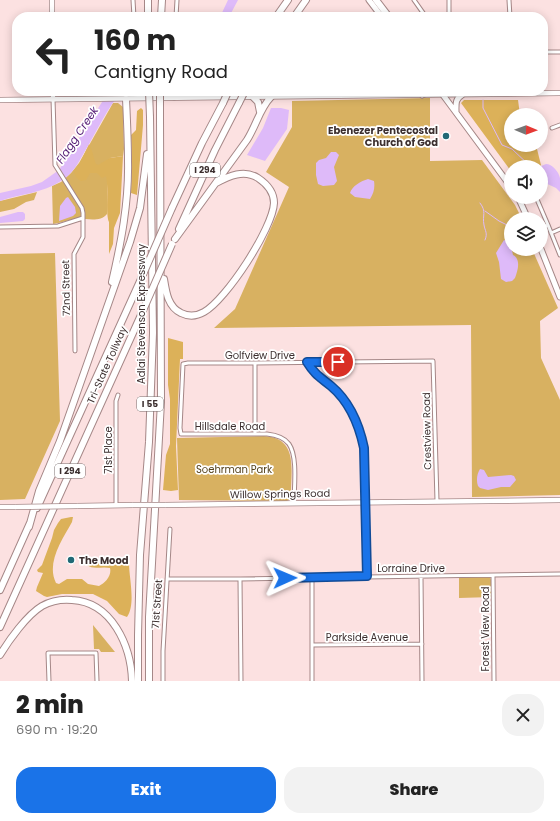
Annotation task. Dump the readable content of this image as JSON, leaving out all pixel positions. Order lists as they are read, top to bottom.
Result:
{
  "streets": {
    "highway": [
      "I 294",
      "Adlai Stevenson Expressway",
      "Tri-State Tollway",
      "I 55"
    ],
    "street": [
      "72nd Street",
      "Golfview Drive",
      "Hillsdale Road",
      "Crestview Road",
      "71st Place",
      "Willow Springs Road",
      "Lorraine Drive",
      "71st Street",
      "Forest View Road",
      "Parkside Avenue"
    ]
  },
  "crossings": [
    ["Golfview Drive", "Hillsdale Road"],
    ["Golfview Drive", "Crestview Road"],
    ["Hillsdale Road", "Willow Springs Road"],
    ["Crestview Road", "Willow Springs Road"],
    ["71st Place", "Willow Springs Road"],
    ["Lorraine Drive", "71st Street"],
    ["Lorraine Drive", "Forest View Road"]
  ],
  "water": ["Flagg Creek"],
  "parks": ["Soehrman Park"],
  "places": ["Ebenezer Pentecostal Church of God", "The Mood"],
  "north": "right",
  "page": {
    "turn": ["160 m", "Cantigny Road"],
    "heading": ["2 min", "690 m · 19:20"],
    "buttons": ["Exit", "Share"]
  }
}
